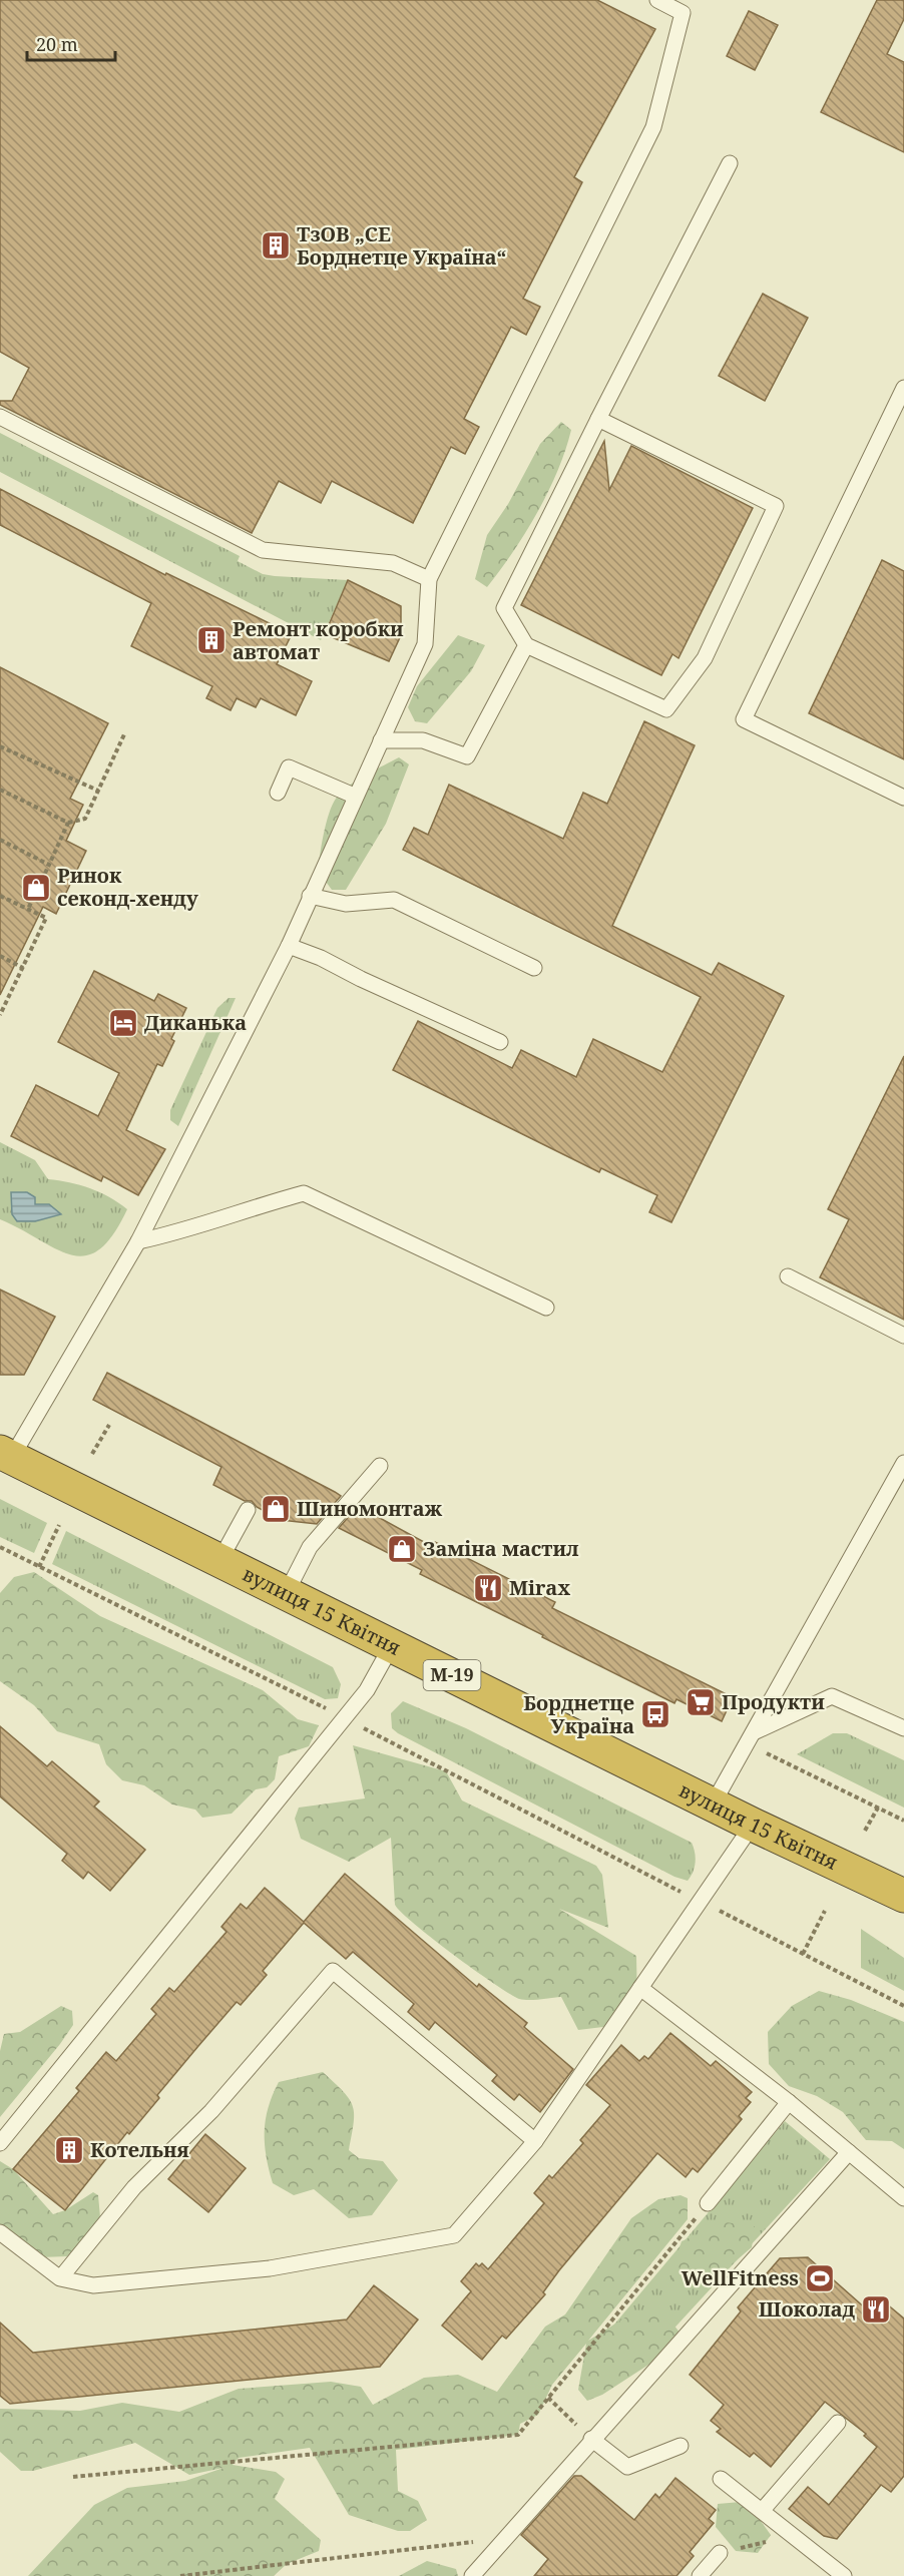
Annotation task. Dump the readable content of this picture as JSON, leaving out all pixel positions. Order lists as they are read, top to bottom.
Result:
{
  "streets": {
    "highway": ["вулиця 15 Квітня", "М-19"]
  },
  "places": {
    "building": ["ТзОВ „СЕ Борднетце Україна“", "Ремонт коробки автомат", "Котельня"],
    "shop": ["Ринок секонд-хенду", "Шиномонтаж", "Заміна мастил"],
    "hotel": ["Диканька"],
    "restaurant": ["Mirax", "Шоколад"],
    "supermarket": ["Продукти"],
    "bus stop": ["Борднетце Україна"],
    "sports": ["WellFitness"]
  },
  "scale_bar": "20 m"
}
